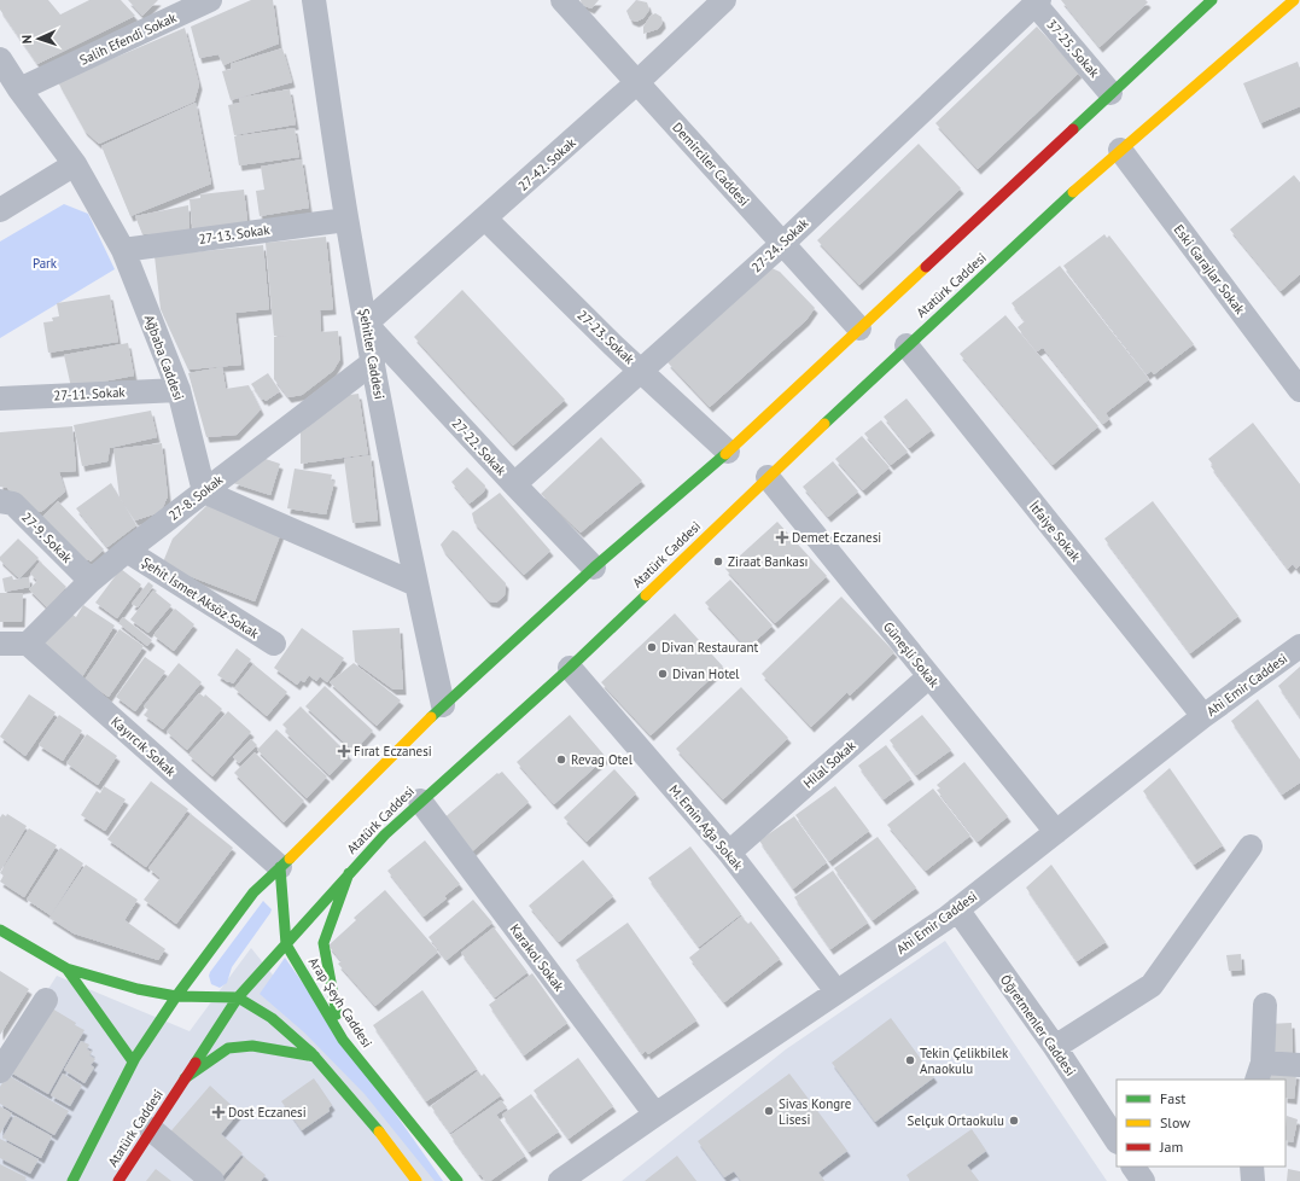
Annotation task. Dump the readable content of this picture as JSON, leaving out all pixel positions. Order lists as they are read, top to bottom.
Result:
{
  "streets": {
    "main road": ["Atatürk Caddesi", "Arap Şeyh Caddesi"],
    "street": [
      "Salih Efendi Sokak",
      "37-25. Sokak",
      "27-42. Sokak",
      "Demirciler Caddesi",
      "27-13. Sokak",
      "27-24. Sokak",
      "Eski Garajlar Sokak",
      "27-23. Sokak",
      "Şehitler Caddesi",
      "Ağbaba Caddesi",
      "27-11. Sokak",
      "27-22. Sokak",
      "27-8. Sokak",
      "İtfaiye Sokak",
      "27-9. Sokak",
      "Şehit İsmet Aksöz Sokak",
      "Güneşli Sokak",
      "Ahi Emir Caddesi",
      "Kayırcık Sokak",
      "Hilal Sokak",
      "M. Emin Ağa Sokak",
      "Karakol Sokak",
      "Öğretmenler Caddesi"
    ]
  },
  "crossings": [
    ["Salih Efendi Sokak", "Ağbaba Caddesi"],
    ["37-25. Sokak", "27-24. Sokak"],
    ["37-25. Sokak", "Atatürk Caddesi"],
    ["27-42. Sokak", "Demirciler Caddesi"],
    ["27-42. Sokak", "27-23. Sokak"],
    ["27-42. Sokak", "Şehitler Caddesi"],
    ["27-42. Sokak", "27-22. Sokak"],
    ["Demirciler Caddesi", "27-24. Sokak"],
    ["Demirciler Caddesi", "Atatürk Caddesi"],
    ["27-13. Sokak", "Şehitler Caddesi"],
    ["27-13. Sokak", "Ağbaba Caddesi"],
    ["27-24. Sokak", "27-23. Sokak"],
    ["27-24. Sokak", "27-22. Sokak"],
    ["Eski Garajlar Sokak", "Atatürk Caddesi"],
    ["Atatürk Caddesi", "27-23. Sokak"],
    ["Atatürk Caddesi", "Şehitler Caddesi"],
    ["Atatürk Caddesi", "27-22. Sokak"],
    ["Atatürk Caddesi", "İtfaiye Sokak"],
    ["Atatürk Caddesi", "Güneşli Sokak"],
    ["Atatürk Caddesi", "Kayırcık Sokak"],
    ["Atatürk Caddesi", "M. Emin Ağa Sokak"],
    ["Atatürk Caddesi", "Karakol Sokak"],
    ["Atatürk Caddesi", "Arap Şeyh Caddesi"],
    ["Şehitler Caddesi", "27-22. Sokak"],
    ["Şehitler Caddesi", "27-8. Sokak"],
    ["Ağbaba Caddesi", "27-11. Sokak"],
    ["Ağbaba Caddesi", "27-8. Sokak"],
    ["27-8. Sokak", "27-9. Sokak"],
    ["27-8. Sokak", "Şehit İsmet Aksöz Sokak"],
    ["27-8. Sokak", "Kayırcık Sokak"],
    ["İtfaiye Sokak", "Ahi Emir Caddesi"],
    ["Güneşli Sokak", "Ahi Emir Caddesi"],
    ["Güneşli Sokak", "Hilal Sokak"],
    ["Ahi Emir Caddesi", "M. Emin Ağa Sokak"],
    ["Ahi Emir Caddesi", "Karakol Sokak"],
    ["Ahi Emir Caddesi", "Öğretmenler Caddesi"],
    ["Kayırcık Sokak", "Arap Şeyh Caddesi"],
    ["Hilal Sokak", "M. Emin Ağa Sokak"]
  ],
  "parks": ["Park"],
  "places": {
    "health": ["Demet Eczanesi", "Fırat Eczanesi", "Dost Eczanesi"],
    "other": [
      "Ziraat Bankası",
      "Divan Restaurant",
      "Divan Hotel",
      "Revag Otel",
      "Tekin Çelikbilek Anaokulu",
      "Sivas Kongre Lisesi",
      "Selçuk Ortaokulu"
    ]
  },
  "legend": ["Fast", "Slow", "Jam"],
  "north": "left"
}
